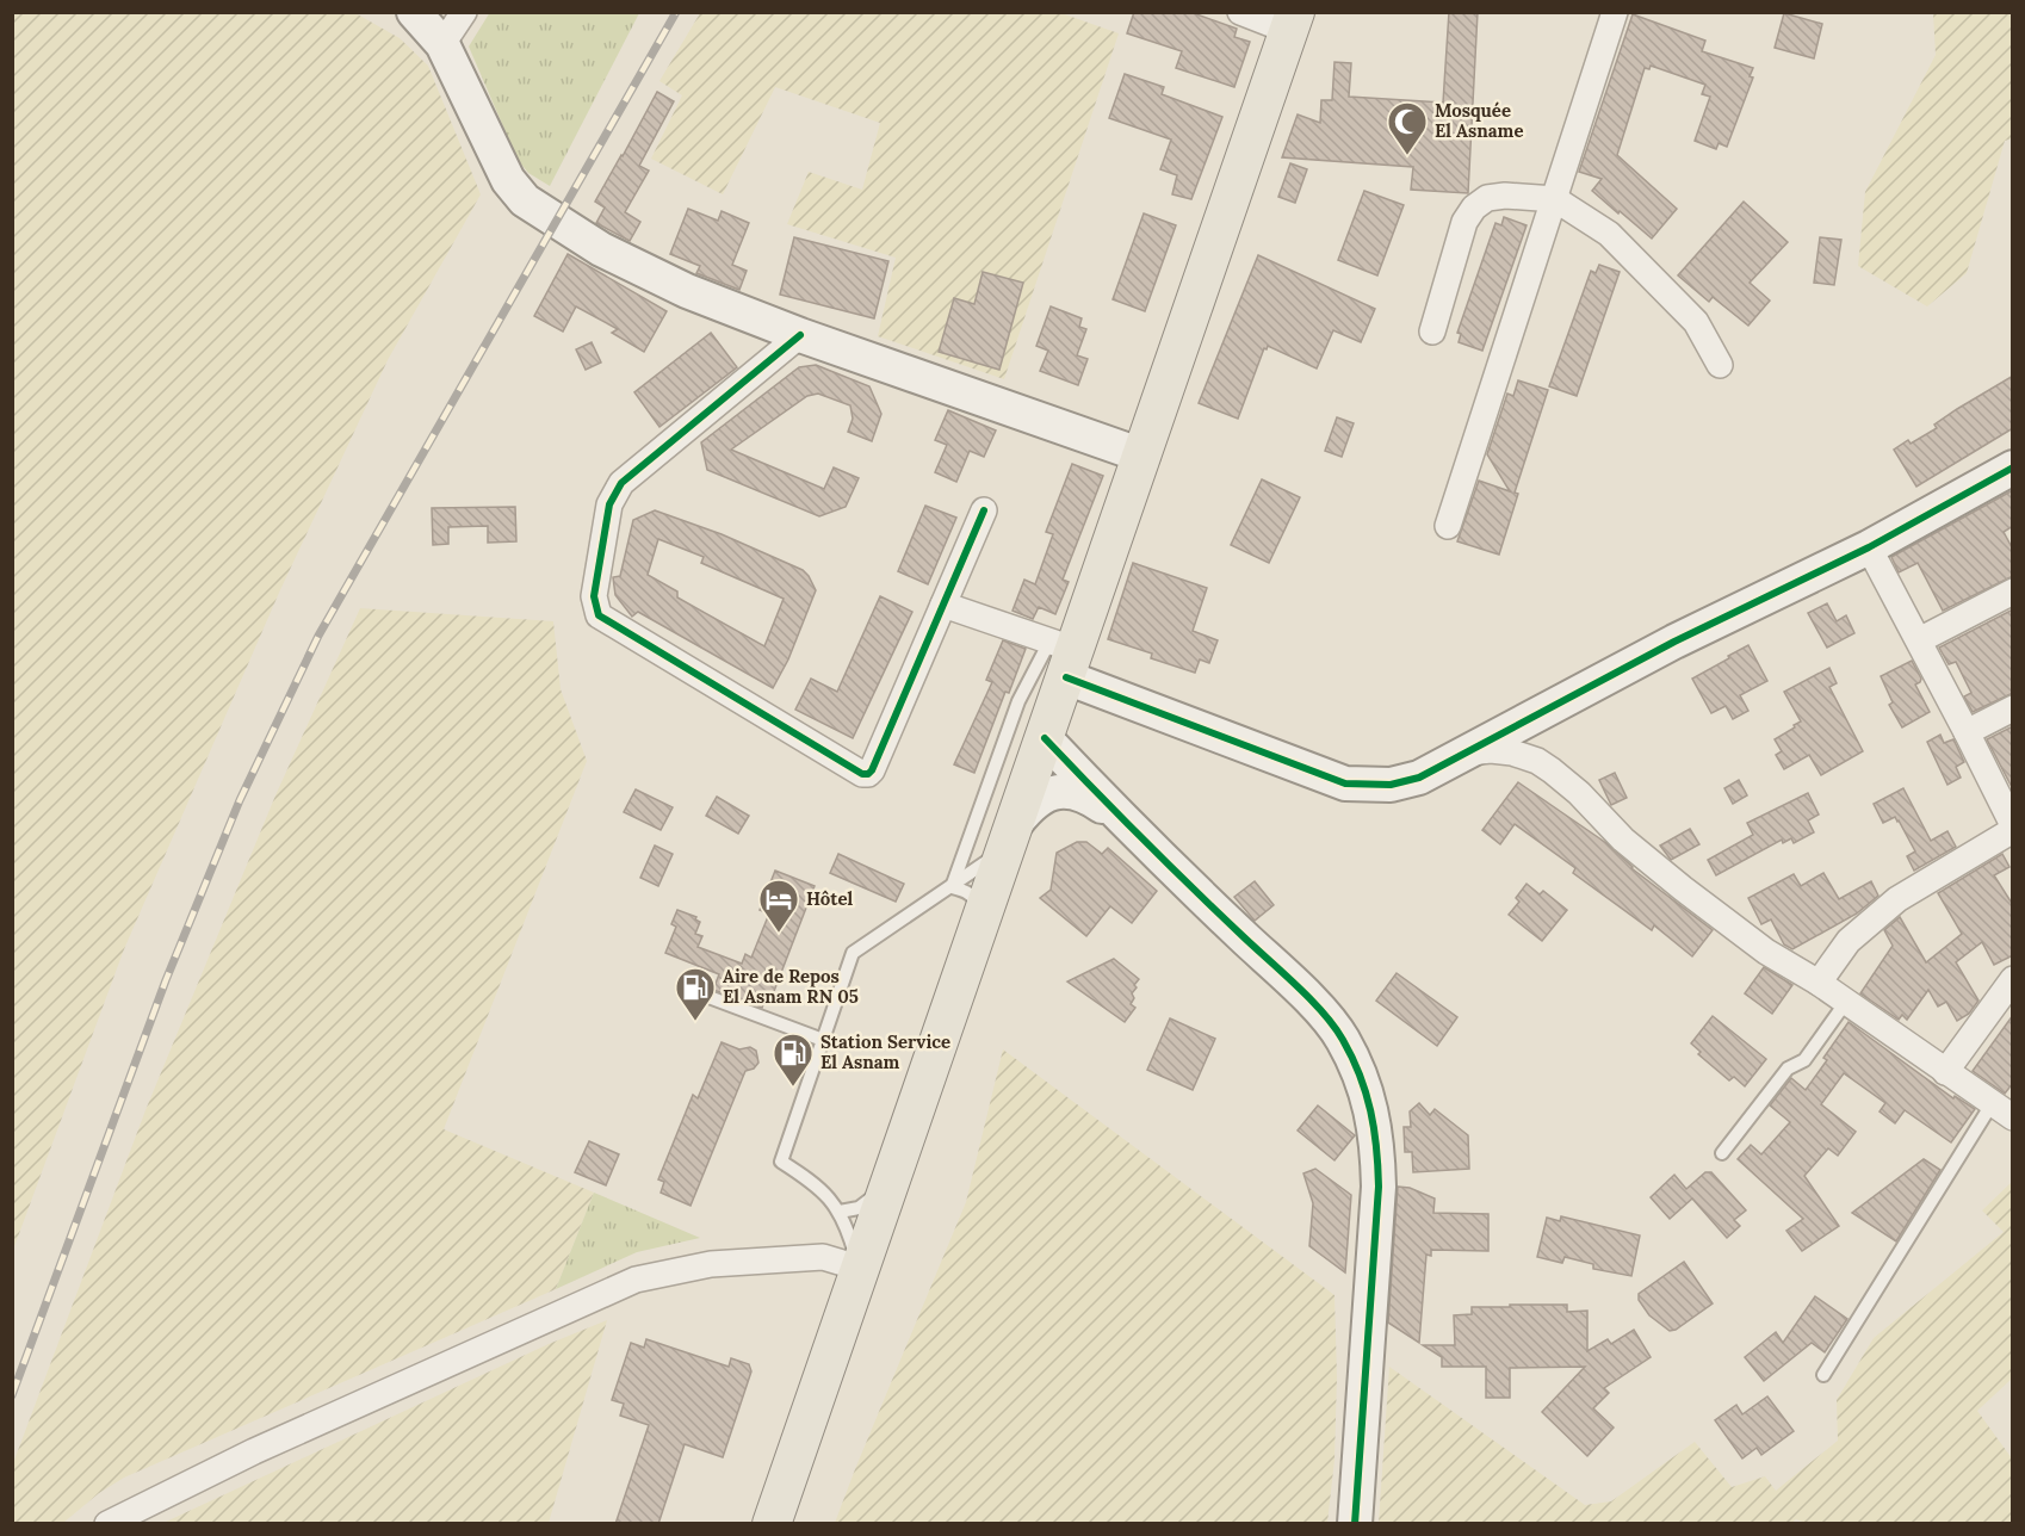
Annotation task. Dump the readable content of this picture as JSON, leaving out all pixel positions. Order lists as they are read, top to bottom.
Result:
{
  "places": {
    "mosque": ["Mosquée El Asname"],
    "hotel": ["Hôtel"],
    "fuel station": ["Aire de Repos El Asnam RN 05", "Station Service El Asnam"]
  }
}
